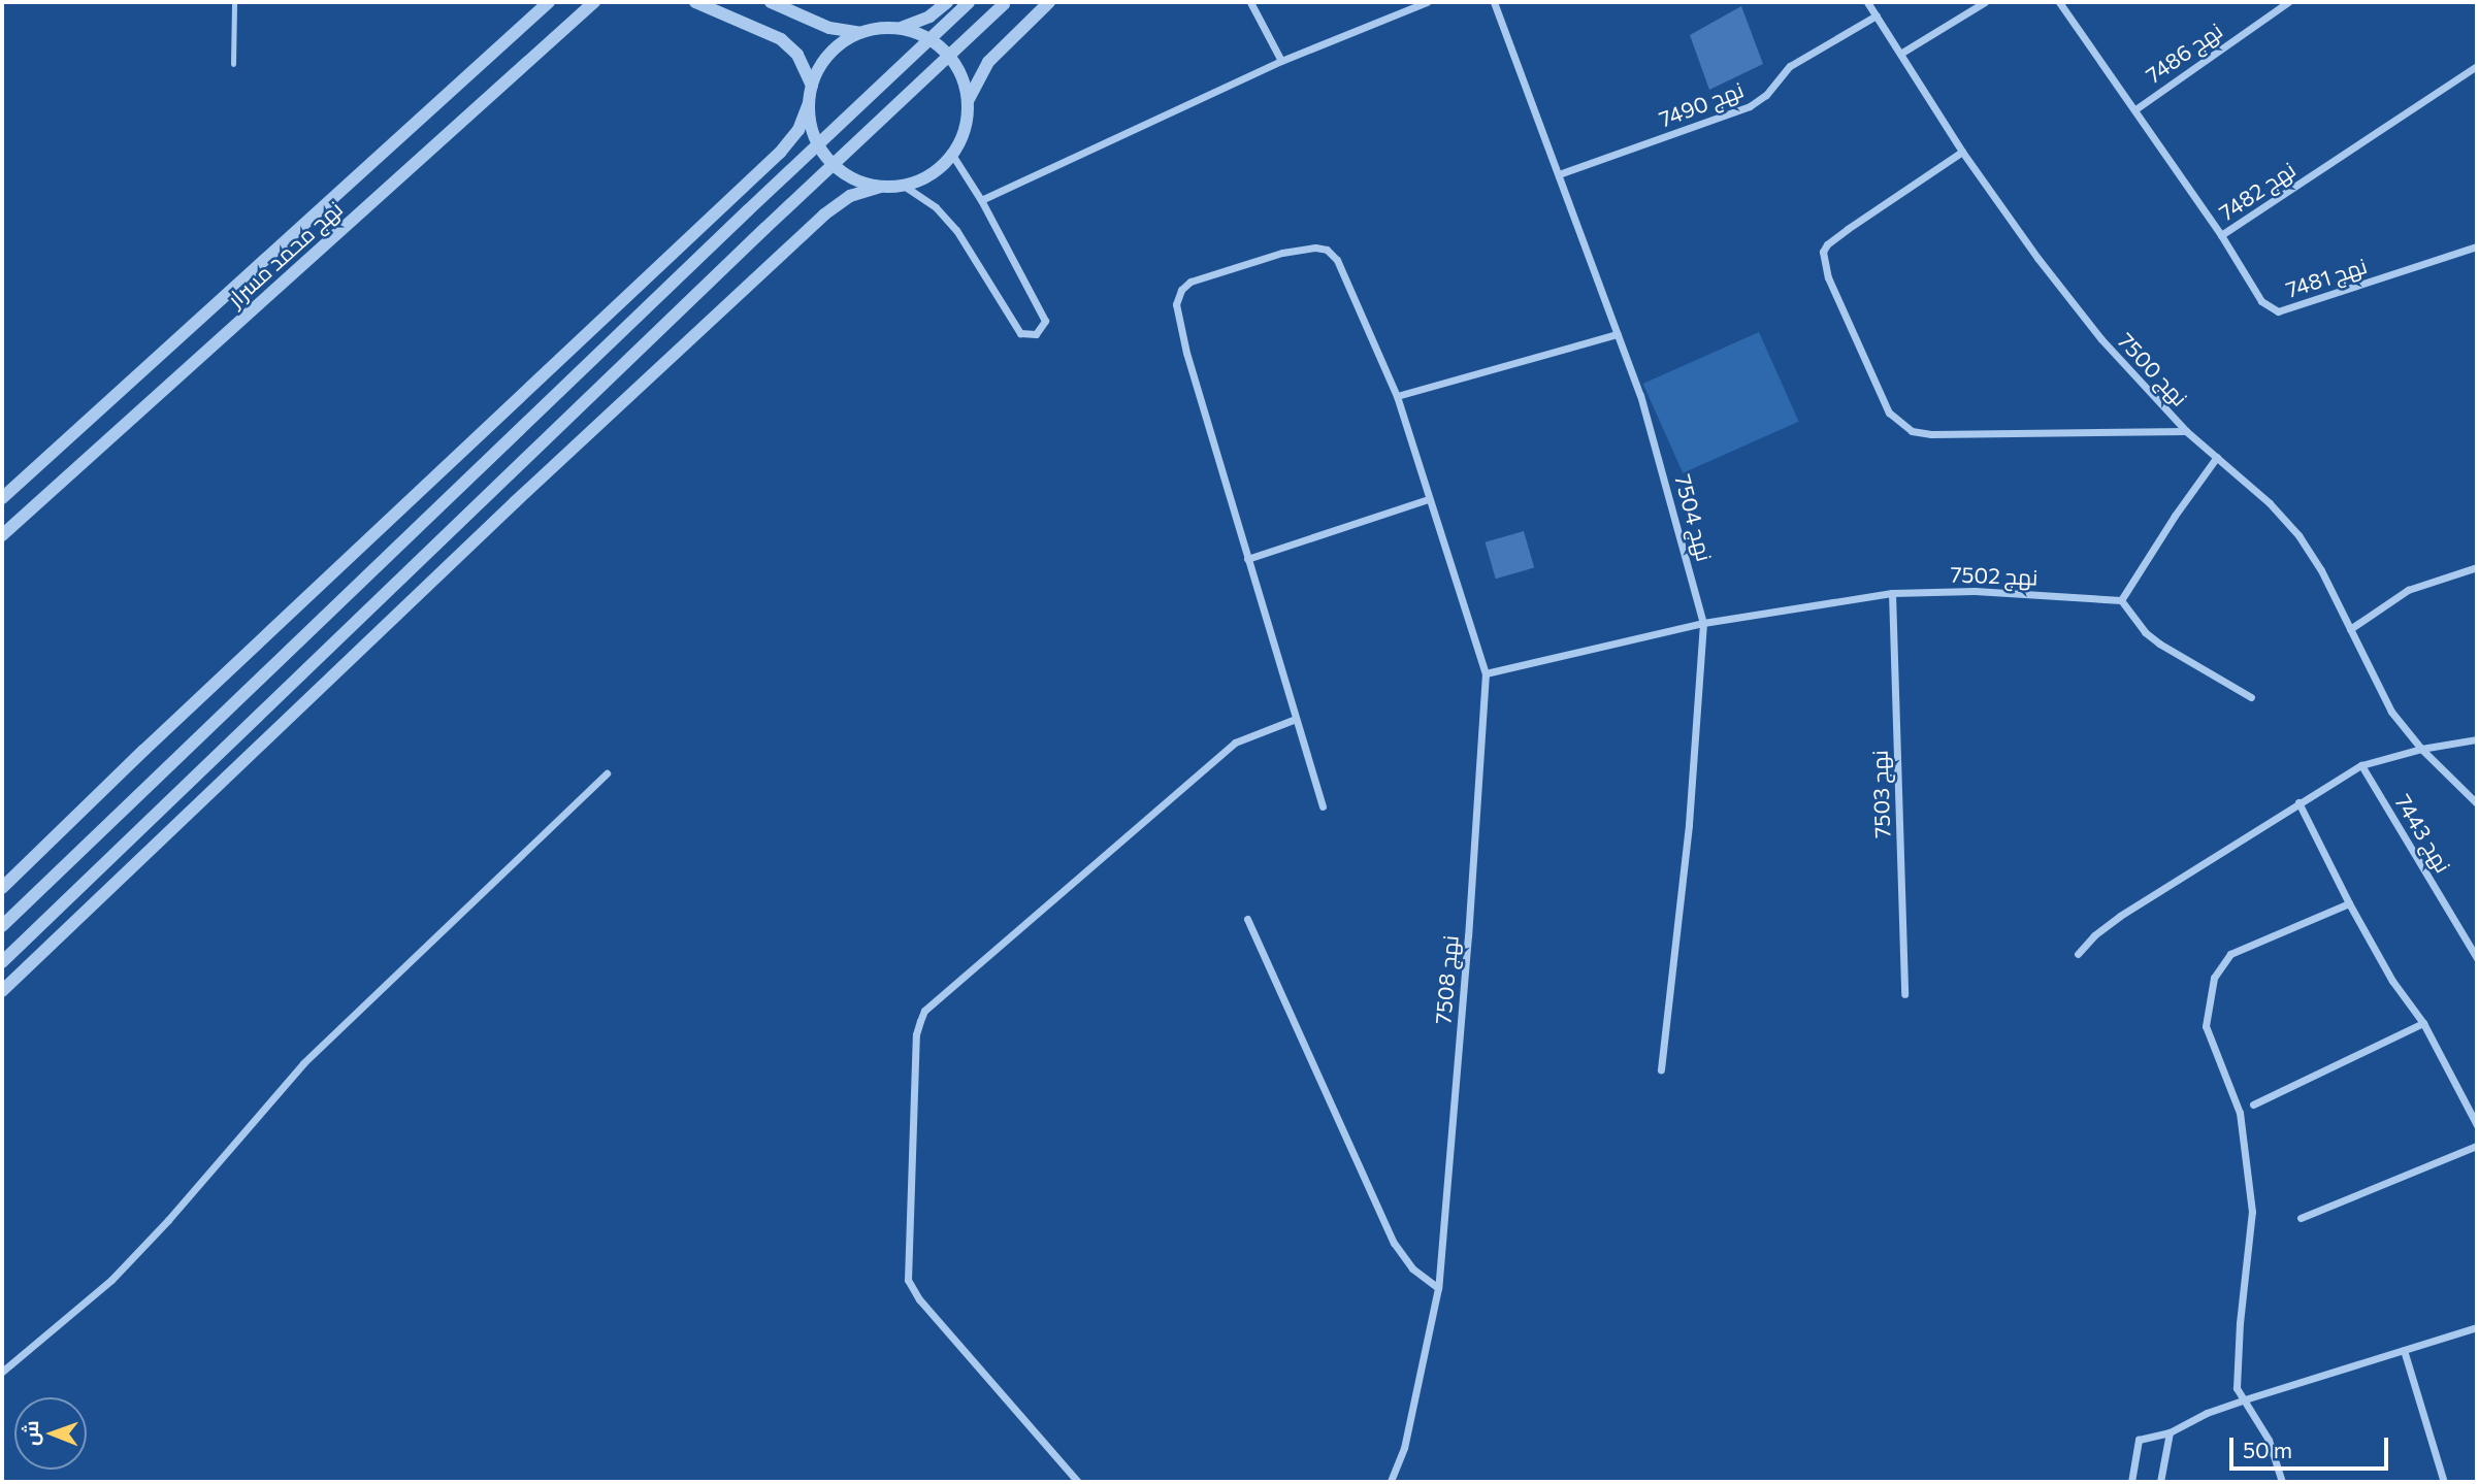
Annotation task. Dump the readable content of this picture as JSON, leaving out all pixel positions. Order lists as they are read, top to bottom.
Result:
{
  "streets": {
    "street": [
      "نهج 7486",
      "نهج 7490",
      "نهج 7482",
      "نهج محمد مسرار",
      "نهج 7481",
      "نهج 7500",
      "نهج 7504",
      "نهج 7502",
      "نهج 7503",
      "نهج 7443",
      "نهج 7508"
    ]
  },
  "crossings": [
    ["نهج 7486", "نهج 7482"],
    ["نهج 7490", "نهج 7500"],
    ["نهج 7490", "نهج 7504"],
    ["نهج 7482", "نهج 7481"],
    ["نهج 7504", "نهج 7502"],
    ["نهج 7502", "نهج 7503"],
    ["نهج 7502", "نهج 7508"]
  ],
  "scale_bar": "50 m",
  "north": "left"
}
